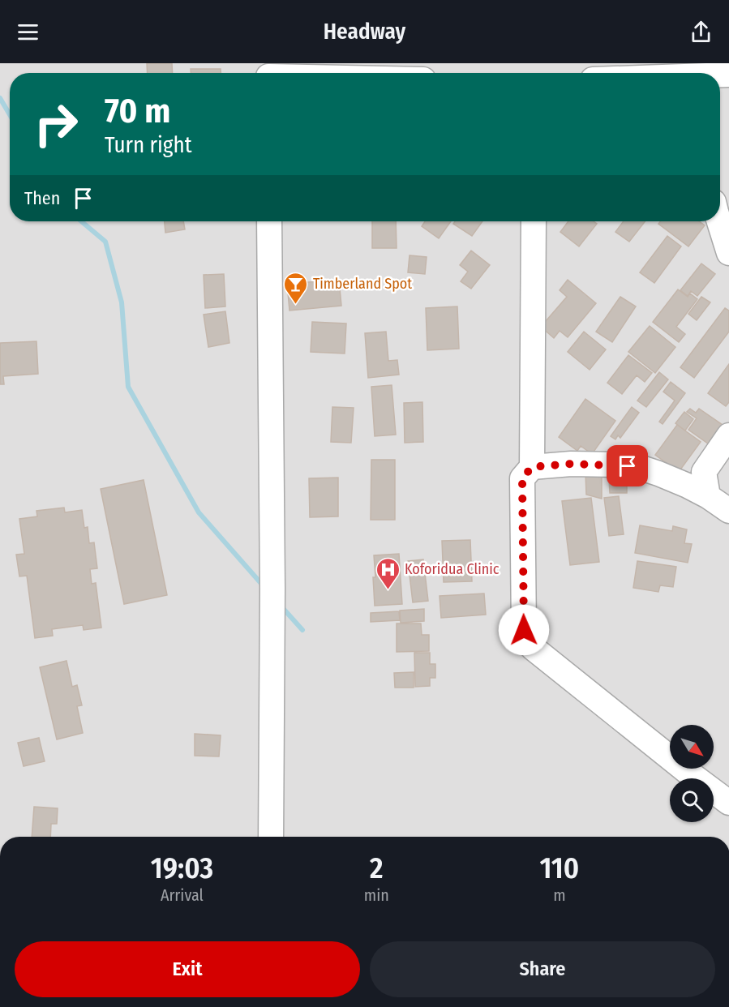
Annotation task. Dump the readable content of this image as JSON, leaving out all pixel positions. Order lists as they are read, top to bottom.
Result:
{
  "places": {
    "bar": ["Timberland Spot"],
    "hospital": ["Koforidua Clinic"]
  },
  "north": "bottom right",
  "page": {
    "header": "Headway",
    "turn": ["70 m", "Turn right"],
    "then": "Then",
    "eta": [
      "19:03",
      "Arrival",
      "2",
      "min",
      "110",
      "m"
    ],
    "buttons": ["Exit", "Share"]
  }
}
